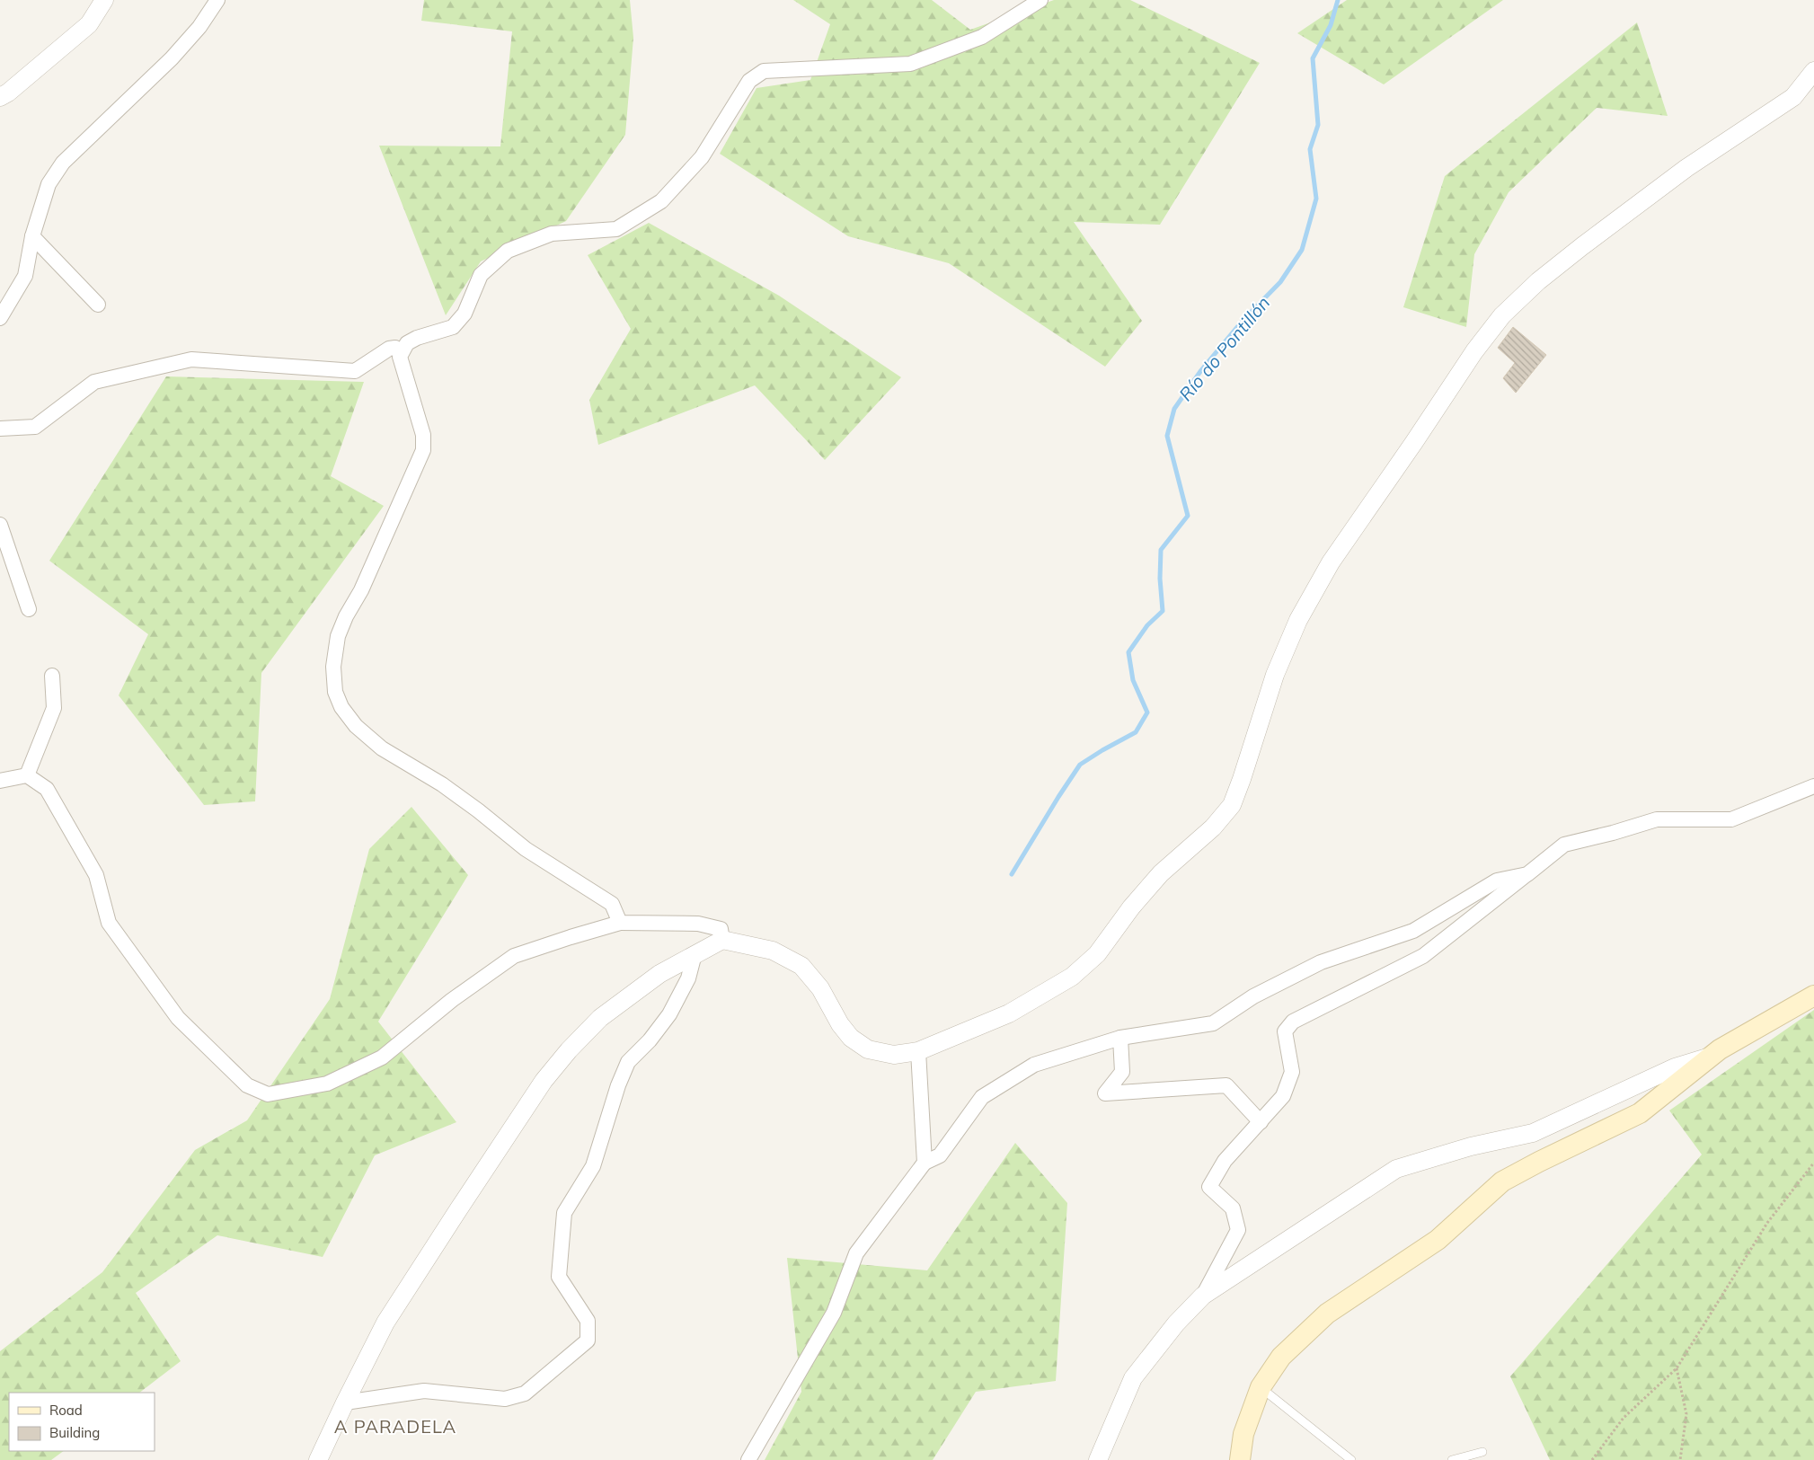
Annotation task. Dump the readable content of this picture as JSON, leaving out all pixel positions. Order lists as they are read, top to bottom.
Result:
{
  "districts": ["A PARADELA"],
  "water": ["Río do Pontillón"],
  "legend": ["Road", "Building"]
}
